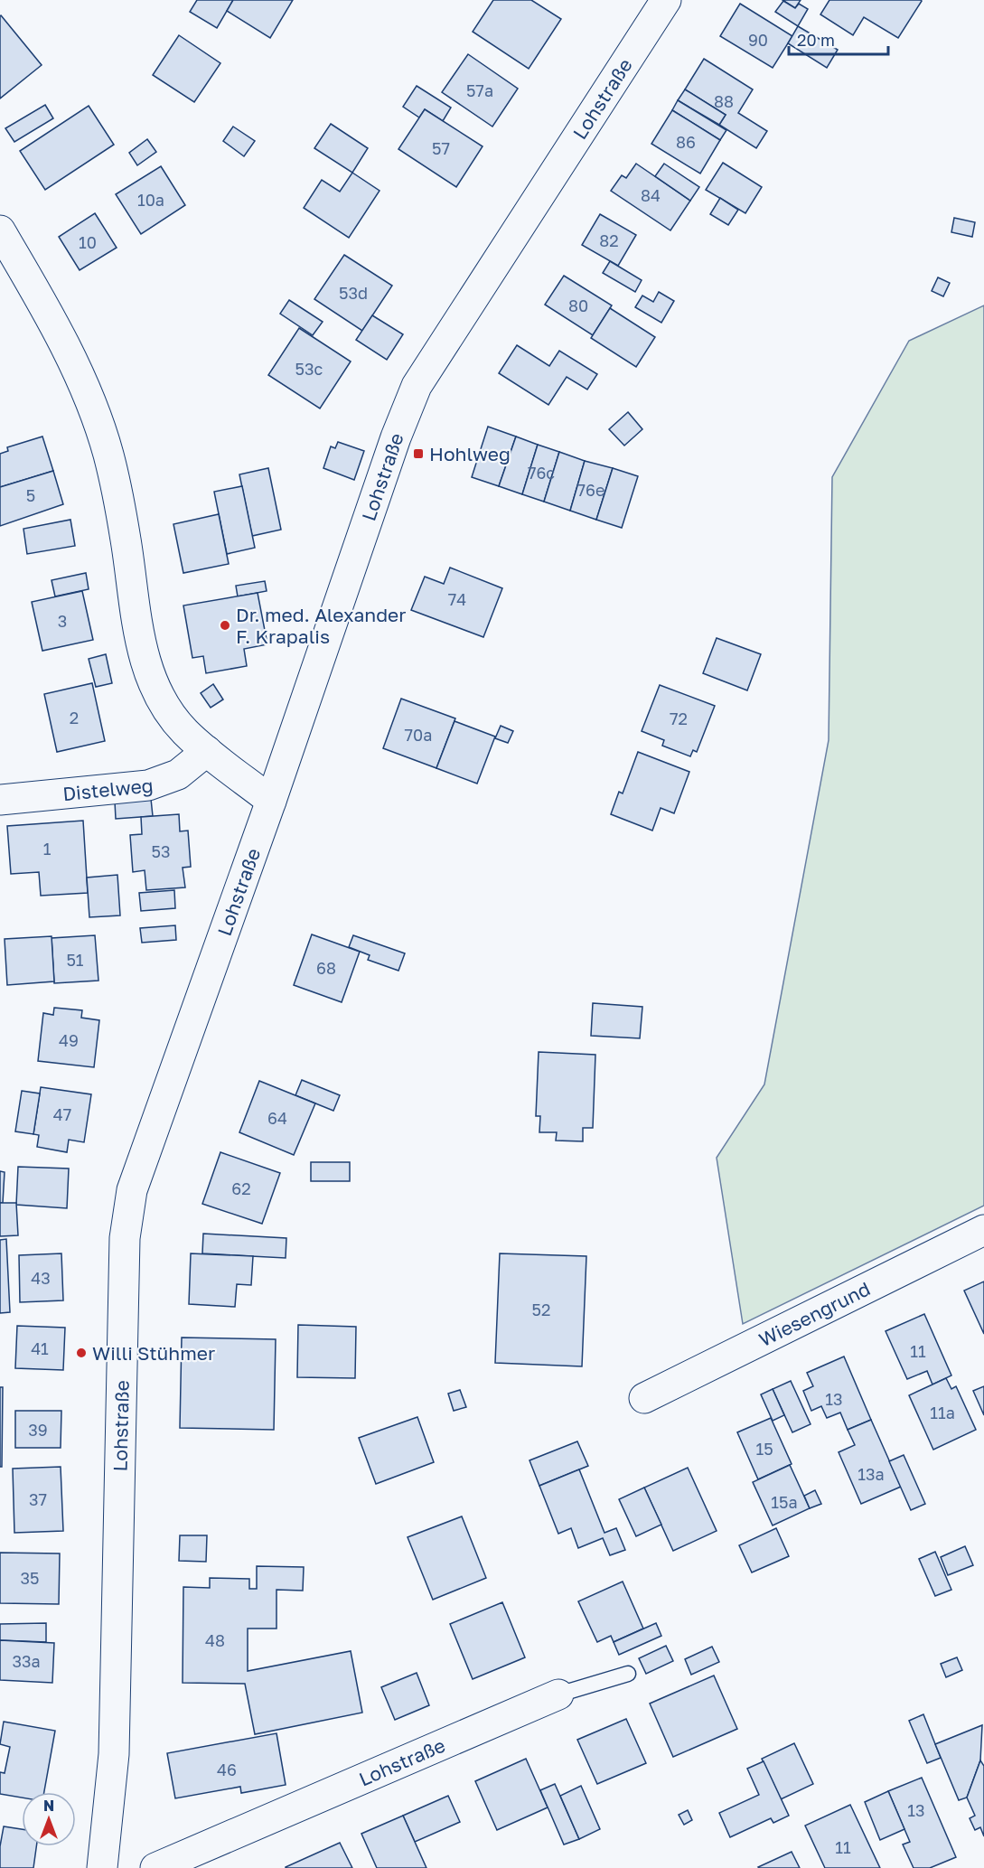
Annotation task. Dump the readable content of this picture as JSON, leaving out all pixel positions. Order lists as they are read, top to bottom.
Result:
{
  "streets": {
    "main road": ["Lohstraße", "Distelweg", "Wiesengrund"]
  },
  "places": {
    "transit": ["Hohlweg"],
    "other": ["Dr. med. Alexander F. Krapalis", "Willi Stühmer"]
  },
  "house_numbers": [
    "90",
    "57a",
    "88",
    "86",
    "57",
    "84",
    "10a",
    "82",
    "10",
    "53d",
    "80",
    "53c",
    "76c",
    "76e",
    "5",
    "74",
    "3",
    "2",
    "72",
    "70a",
    "1",
    "53",
    "51",
    "68",
    "49",
    "47",
    "64",
    "62",
    "43",
    "52",
    "41",
    "11",
    "13",
    "11a",
    "39",
    "15",
    "13a",
    "37",
    "15a",
    "35",
    "48",
    "33a",
    "46",
    "13",
    "11"
  ],
  "scale_bar": "20 m",
  "north": "top"
}
